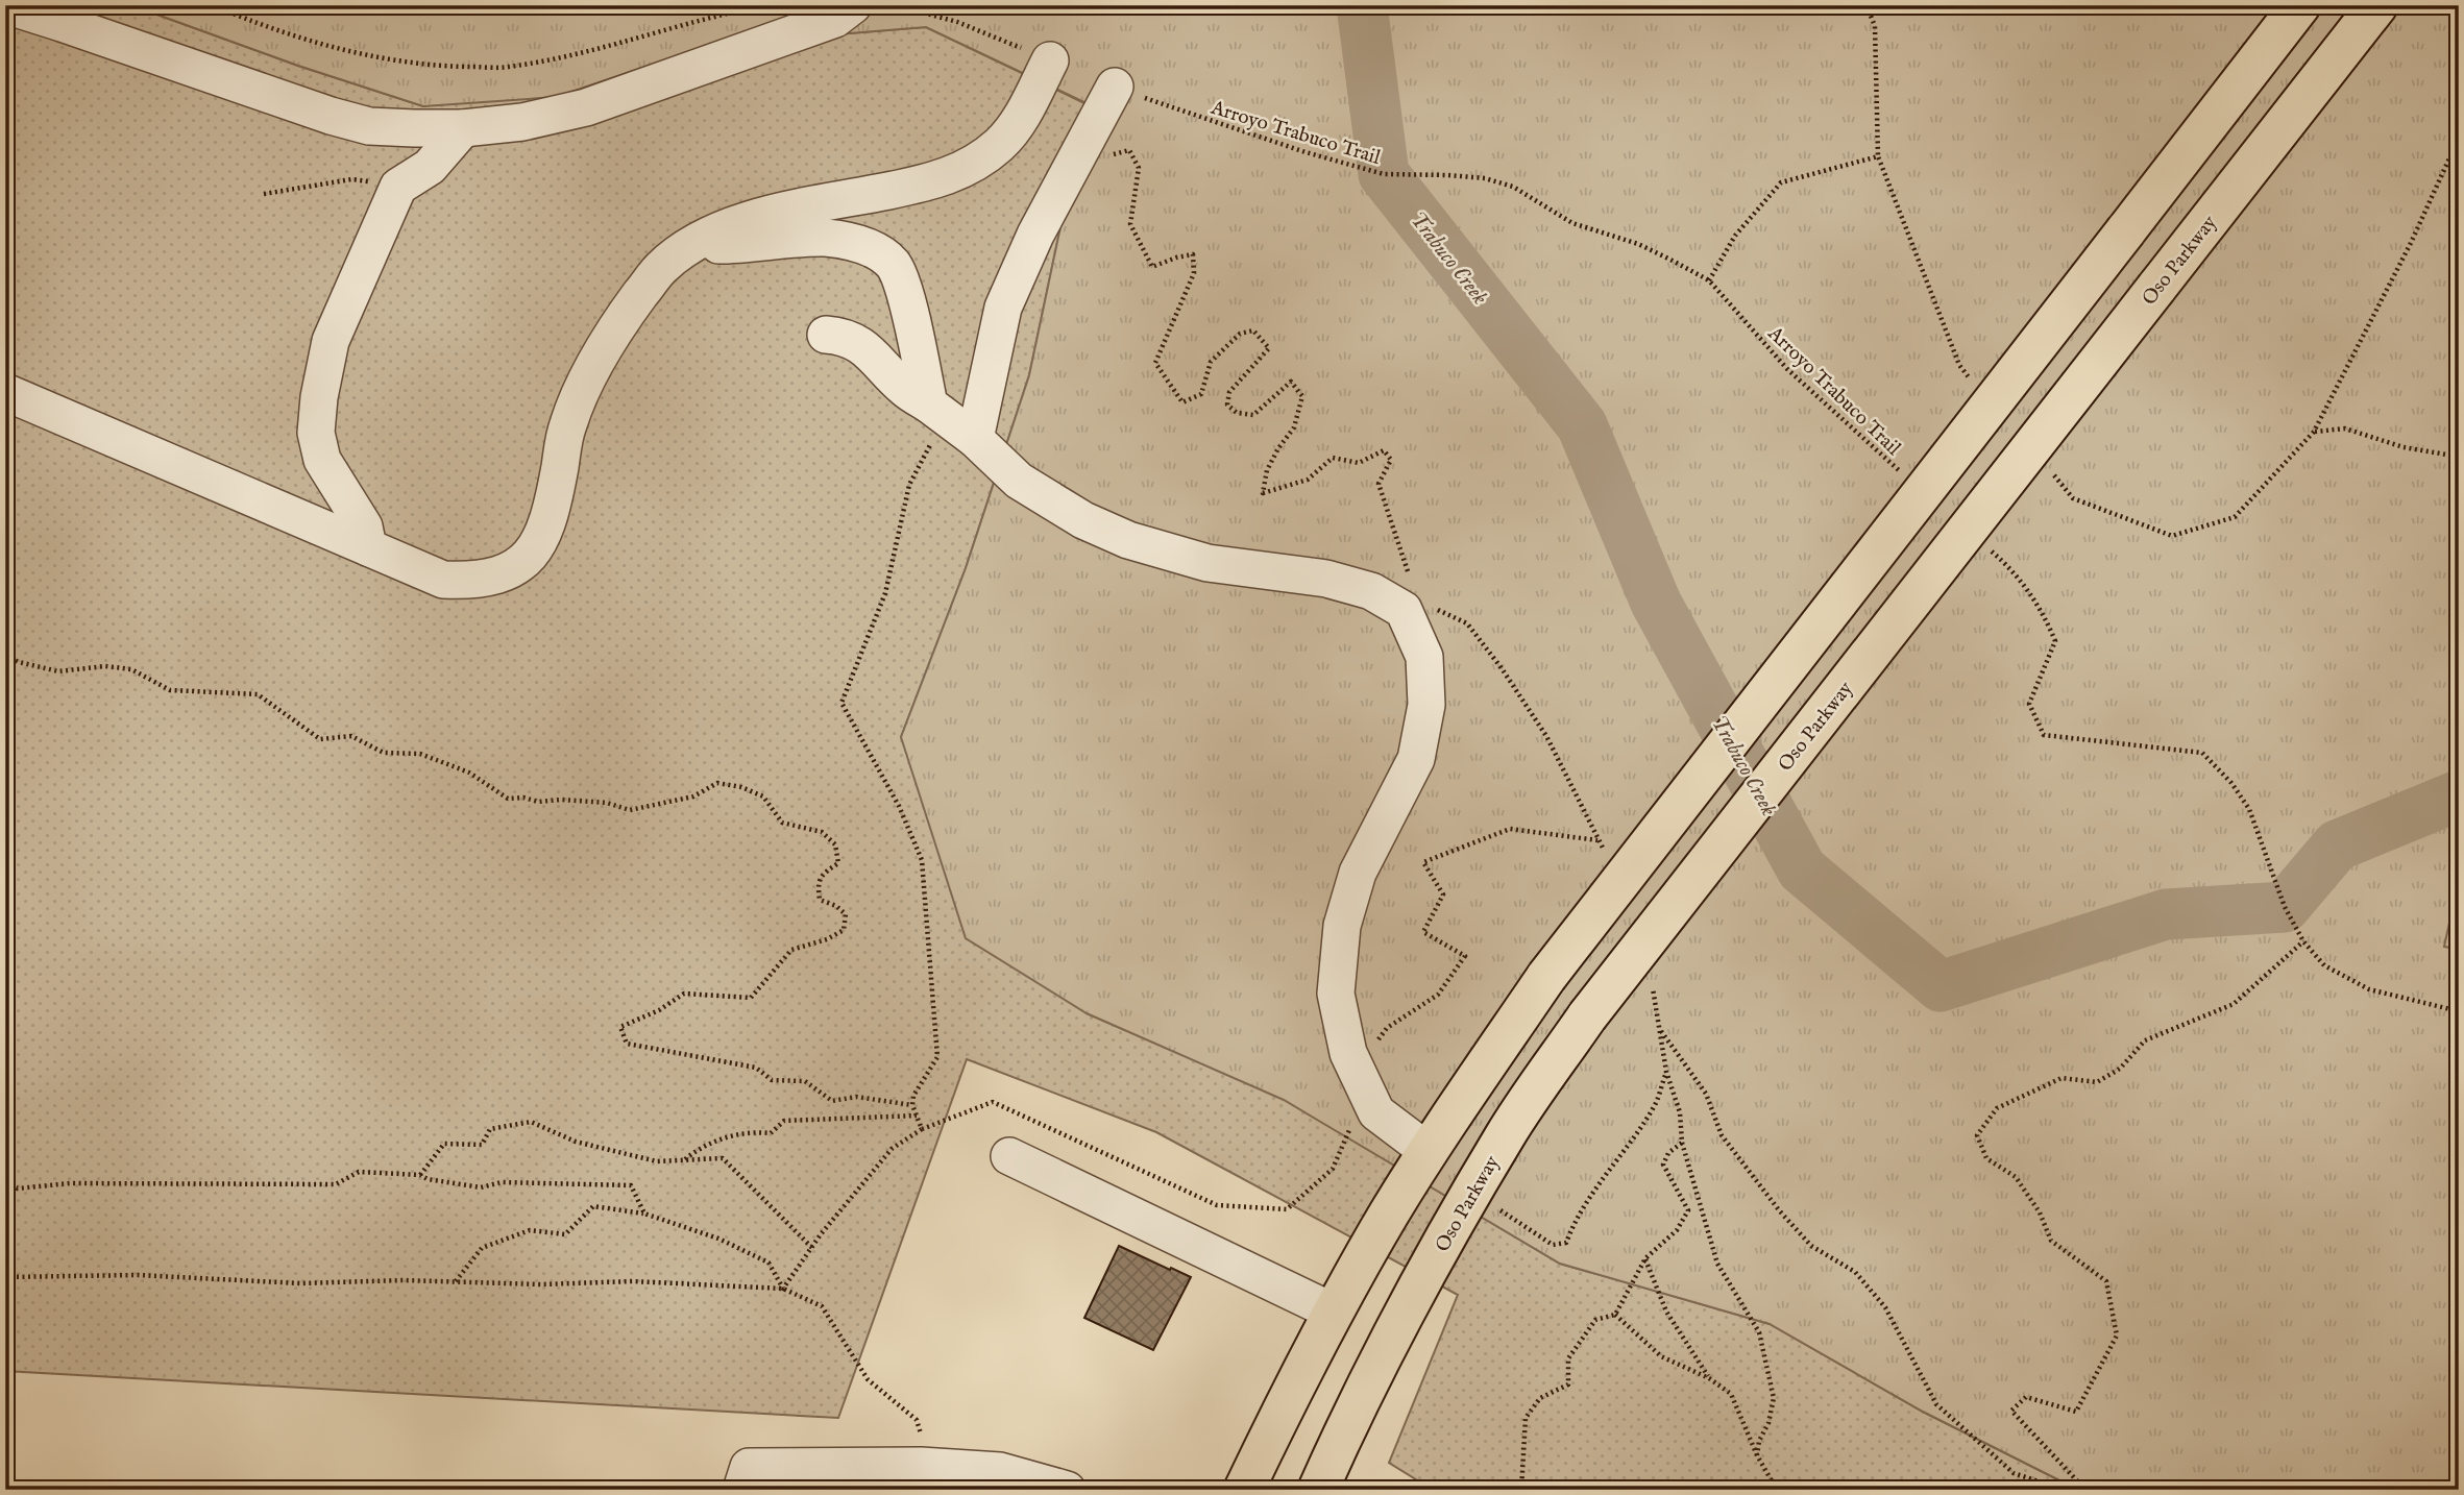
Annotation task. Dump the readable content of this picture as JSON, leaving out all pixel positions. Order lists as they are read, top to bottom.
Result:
{
  "streets": {
    "main road": ["Oso Parkway"],
    "path": ["Arroyo Trabuco Trail"]
  },
  "water": ["Trabuco Creek"]
}
